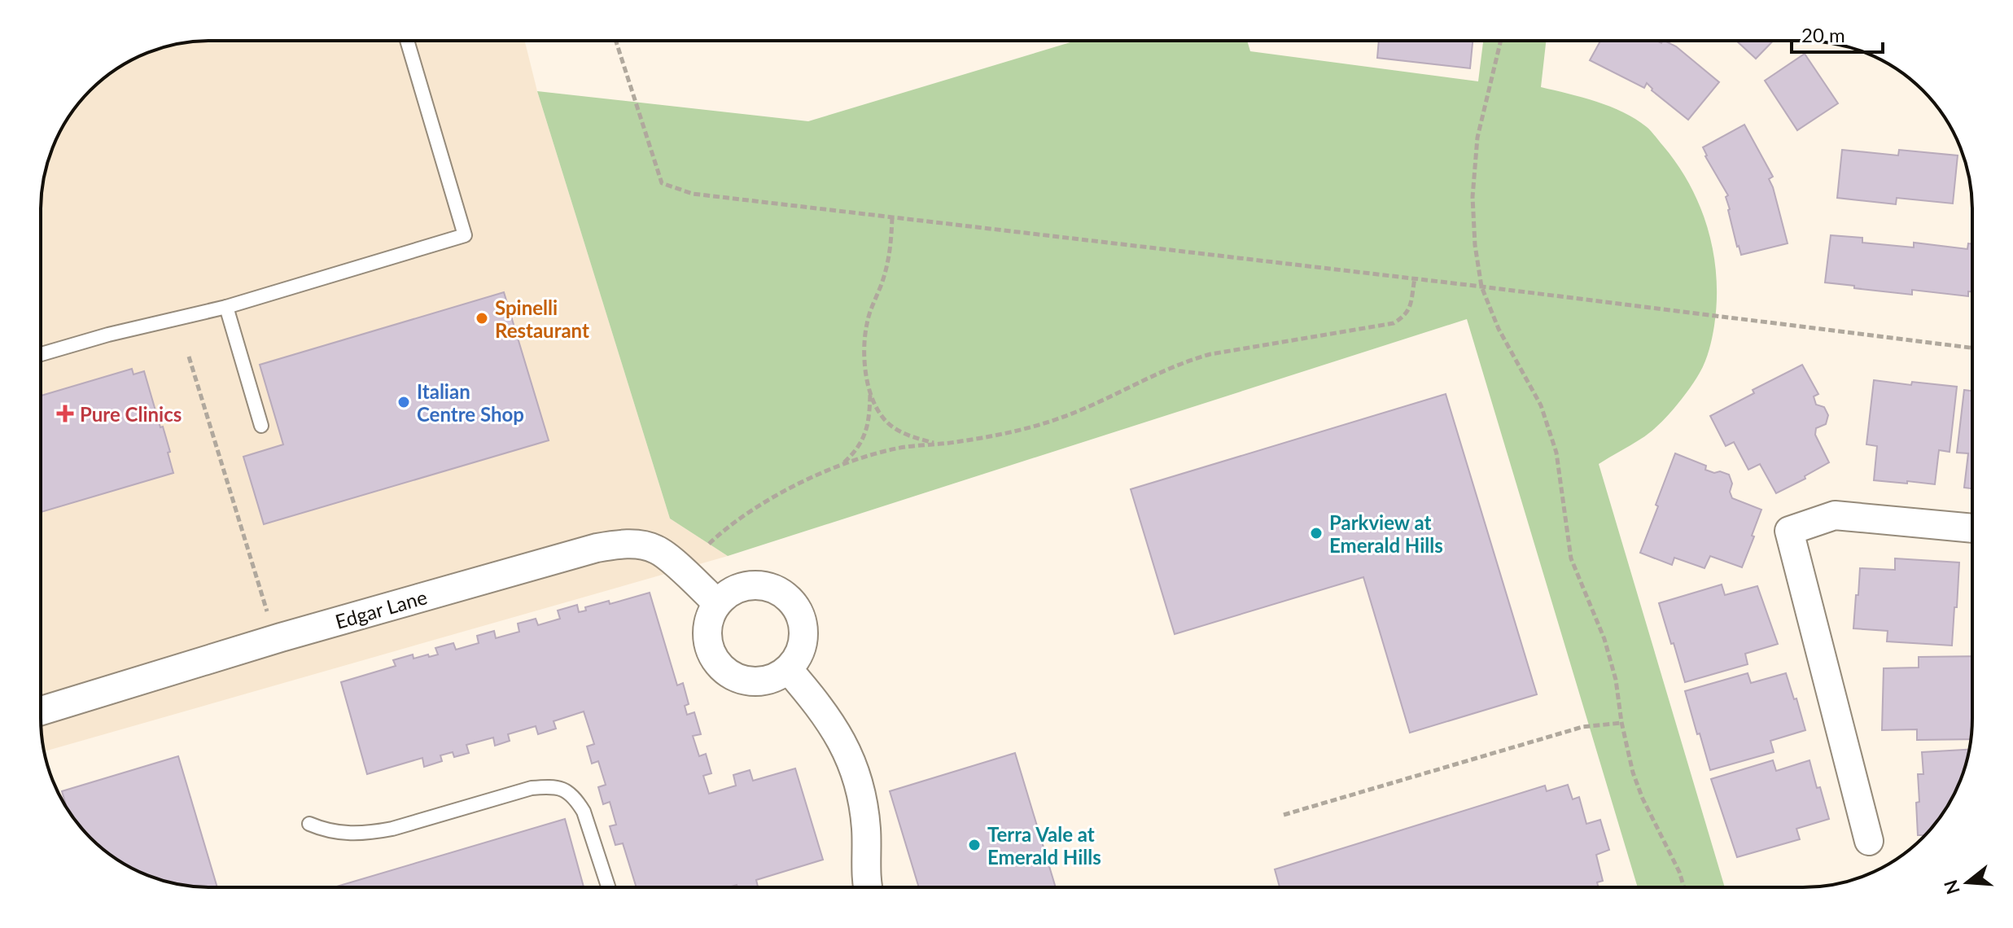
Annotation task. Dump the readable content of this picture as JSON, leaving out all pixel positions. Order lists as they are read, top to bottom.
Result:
{
  "streets": {
    "street": ["Edgar Lane"]
  },
  "places": {
    "other": [
      "Spinelli Restaurant",
      "Italian Centre Shop",
      "Parkview at Emerald Hills",
      "Terra Vale at Emerald Hills"
    ],
    "health": ["Pure Clinics"]
  },
  "scale_bar": "20 m",
  "north": "left"
}
